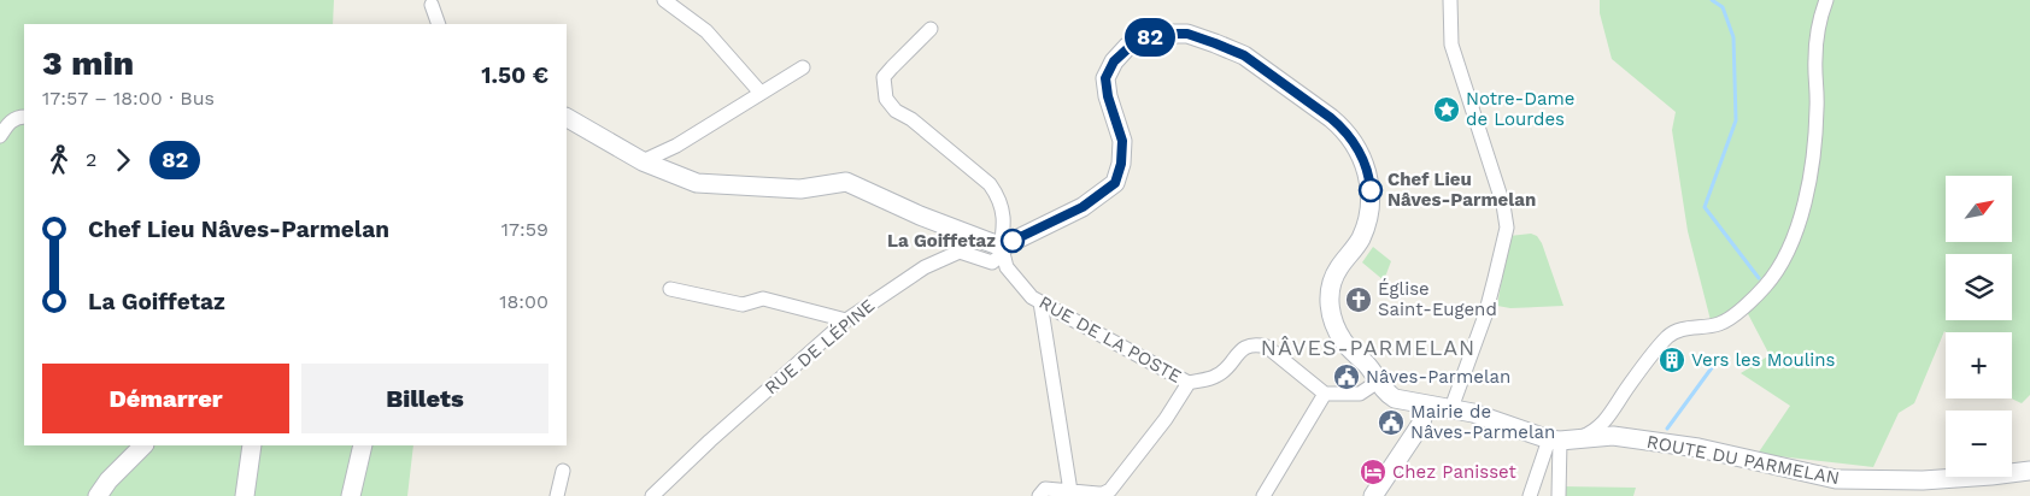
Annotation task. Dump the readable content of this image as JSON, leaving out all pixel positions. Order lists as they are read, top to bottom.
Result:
{
  "streets": {
    "main road": ["ROUTE DU PARMELAN"],
    "street": ["RUE DE LA POSTE", "RUE DE LÉPINE"]
  },
  "crossings": [
    ["RUE DE LA POSTE", "RUE DE LÉPINE"],
    ["RUE DE LA POSTE", "ROUTE DU PARMELAN"],
    ["RUE DE LÉPINE", "ROUTE DU PARMELAN"]
  ],
  "districts": ["NÂVES-PARMELAN"],
  "places": {
    "place": ["Notre-Dame de Lourdes"],
    "other": ["Chef Lieu Nâves-Parmelan", "La Goiffetaz"],
    "church": ["Église Saint-Eugend"],
    "building": ["Vers les Moulins"],
    "public building": ["Nâves-Parmelan", "Mairie de Nâves-Parmelan"],
    "hotel": ["Chez Panisset"]
  },
  "lines": ["bus line 82"],
  "north": "top right",
  "page": {
    "on_map": "82",
    "heading": ["3 min", "17:57 – 18:00 · Bus", "1.50 €"],
    "legs": ["2", "82"],
    "map_buttons": ["+", "−"],
    "list": [
      {
        "name": "Chef Lieu Nâves-Parmelan",
        "value": "17:59"
      },
      {
        "name": "La Goiffetaz",
        "value": "18:00"
      }
    ],
    "buttons": ["Démarrer", "Billets"]
  }
}
